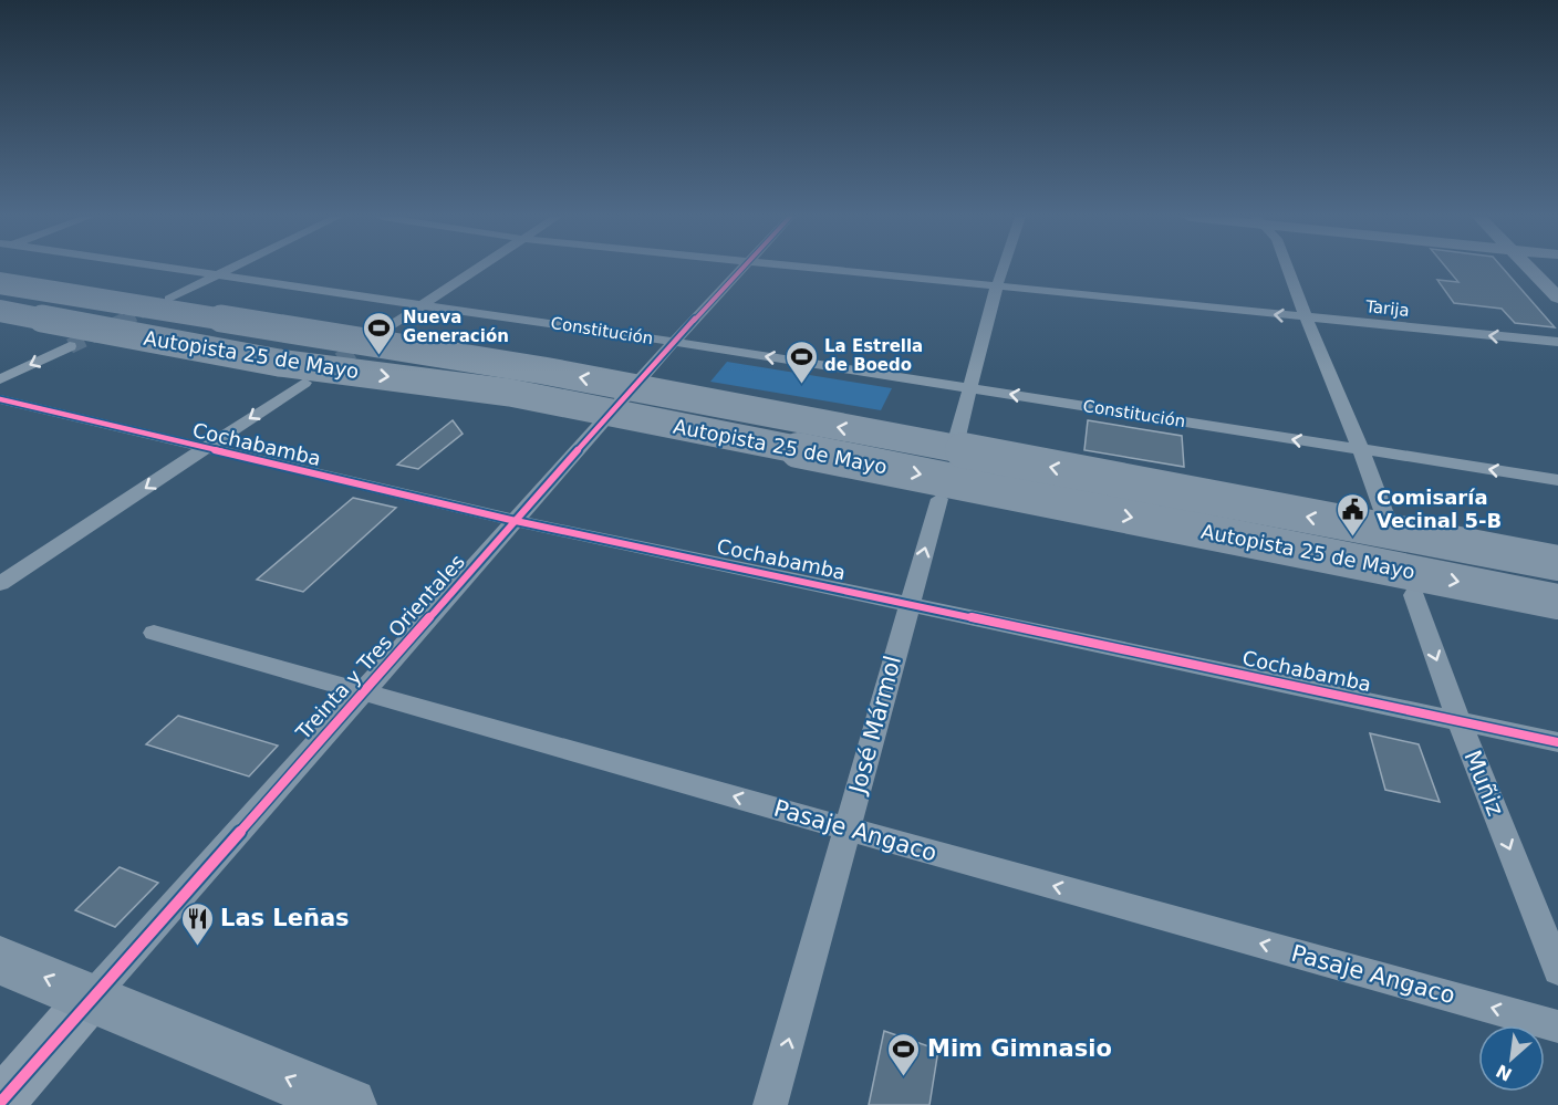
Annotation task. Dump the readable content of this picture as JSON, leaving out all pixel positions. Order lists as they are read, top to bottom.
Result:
{
  "streets": {
    "highway": ["Autopista 25 de Mayo"],
    "main road": ["Treinta y Tres Orientales"],
    "street": [
      "Tarija",
      "Constitución",
      "Cochabamba",
      "José Mármol",
      "Muñiz",
      "Pasaje Angaco"
    ]
  },
  "crossings": [
    ["Constitución", "Treinta y Tres Orientales"],
    ["Cochabamba", "Treinta y Tres Orientales"],
    ["Cochabamba", "José Mármol"],
    ["Cochabamba", "Muñiz"],
    ["Treinta y Tres Orientales", "Pasaje Angaco"],
    ["José Mármol", "Pasaje Angaco"]
  ],
  "one_way": [
    "Tarija",
    "Constitución",
    "José Mármol",
    "Muñiz",
    "Pasaje Angaco"
  ],
  "places": {
    "sports": ["Nueva Generación", "La Estrella de Boedo", "Mim Gimnasio"],
    "public building": ["Comisaría Vecinal 5-B"],
    "restaurant": ["Las Leñas"]
  },
  "north": "bottom left"
}
